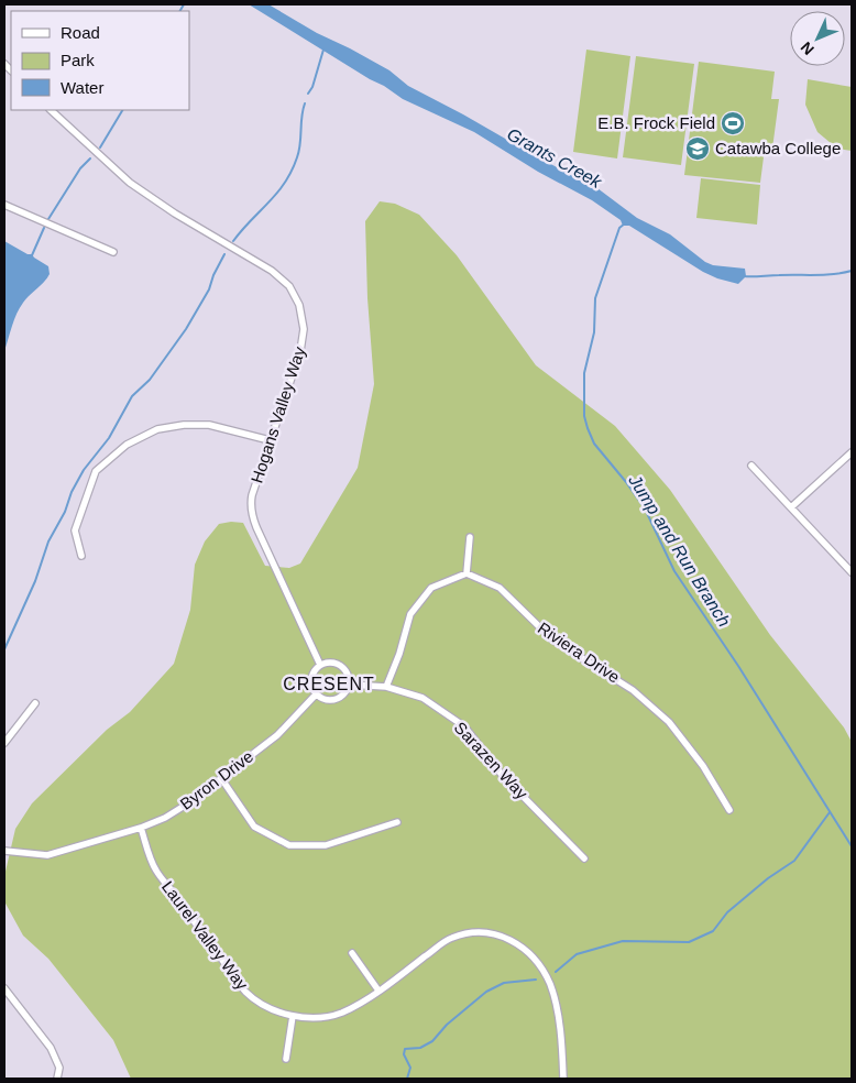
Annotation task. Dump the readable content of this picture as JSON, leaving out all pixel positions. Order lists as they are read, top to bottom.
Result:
{
  "streets": {
    "street": [
      "Hogans Valley Way",
      "Riviera Drive",
      "Sarazen Way",
      "Byron Drive",
      "Laurel Valley Way"
    ]
  },
  "crossings": [
    ["Hogans Valley Way", "Sarazen Way"],
    ["Hogans Valley Way", "Byron Drive"],
    ["Sarazen Way", "Byron Drive"],
    ["Byron Drive", "Laurel Valley Way"]
  ],
  "districts": ["CRESENT"],
  "water": ["Grants Creek", "Jump and Run Branch"],
  "places": {
    "sports": ["E.B. Frock Field"],
    "school or university": ["Catawba College"]
  },
  "legend": ["Road", "Park", "Water"],
  "north": "bottom left"
}
